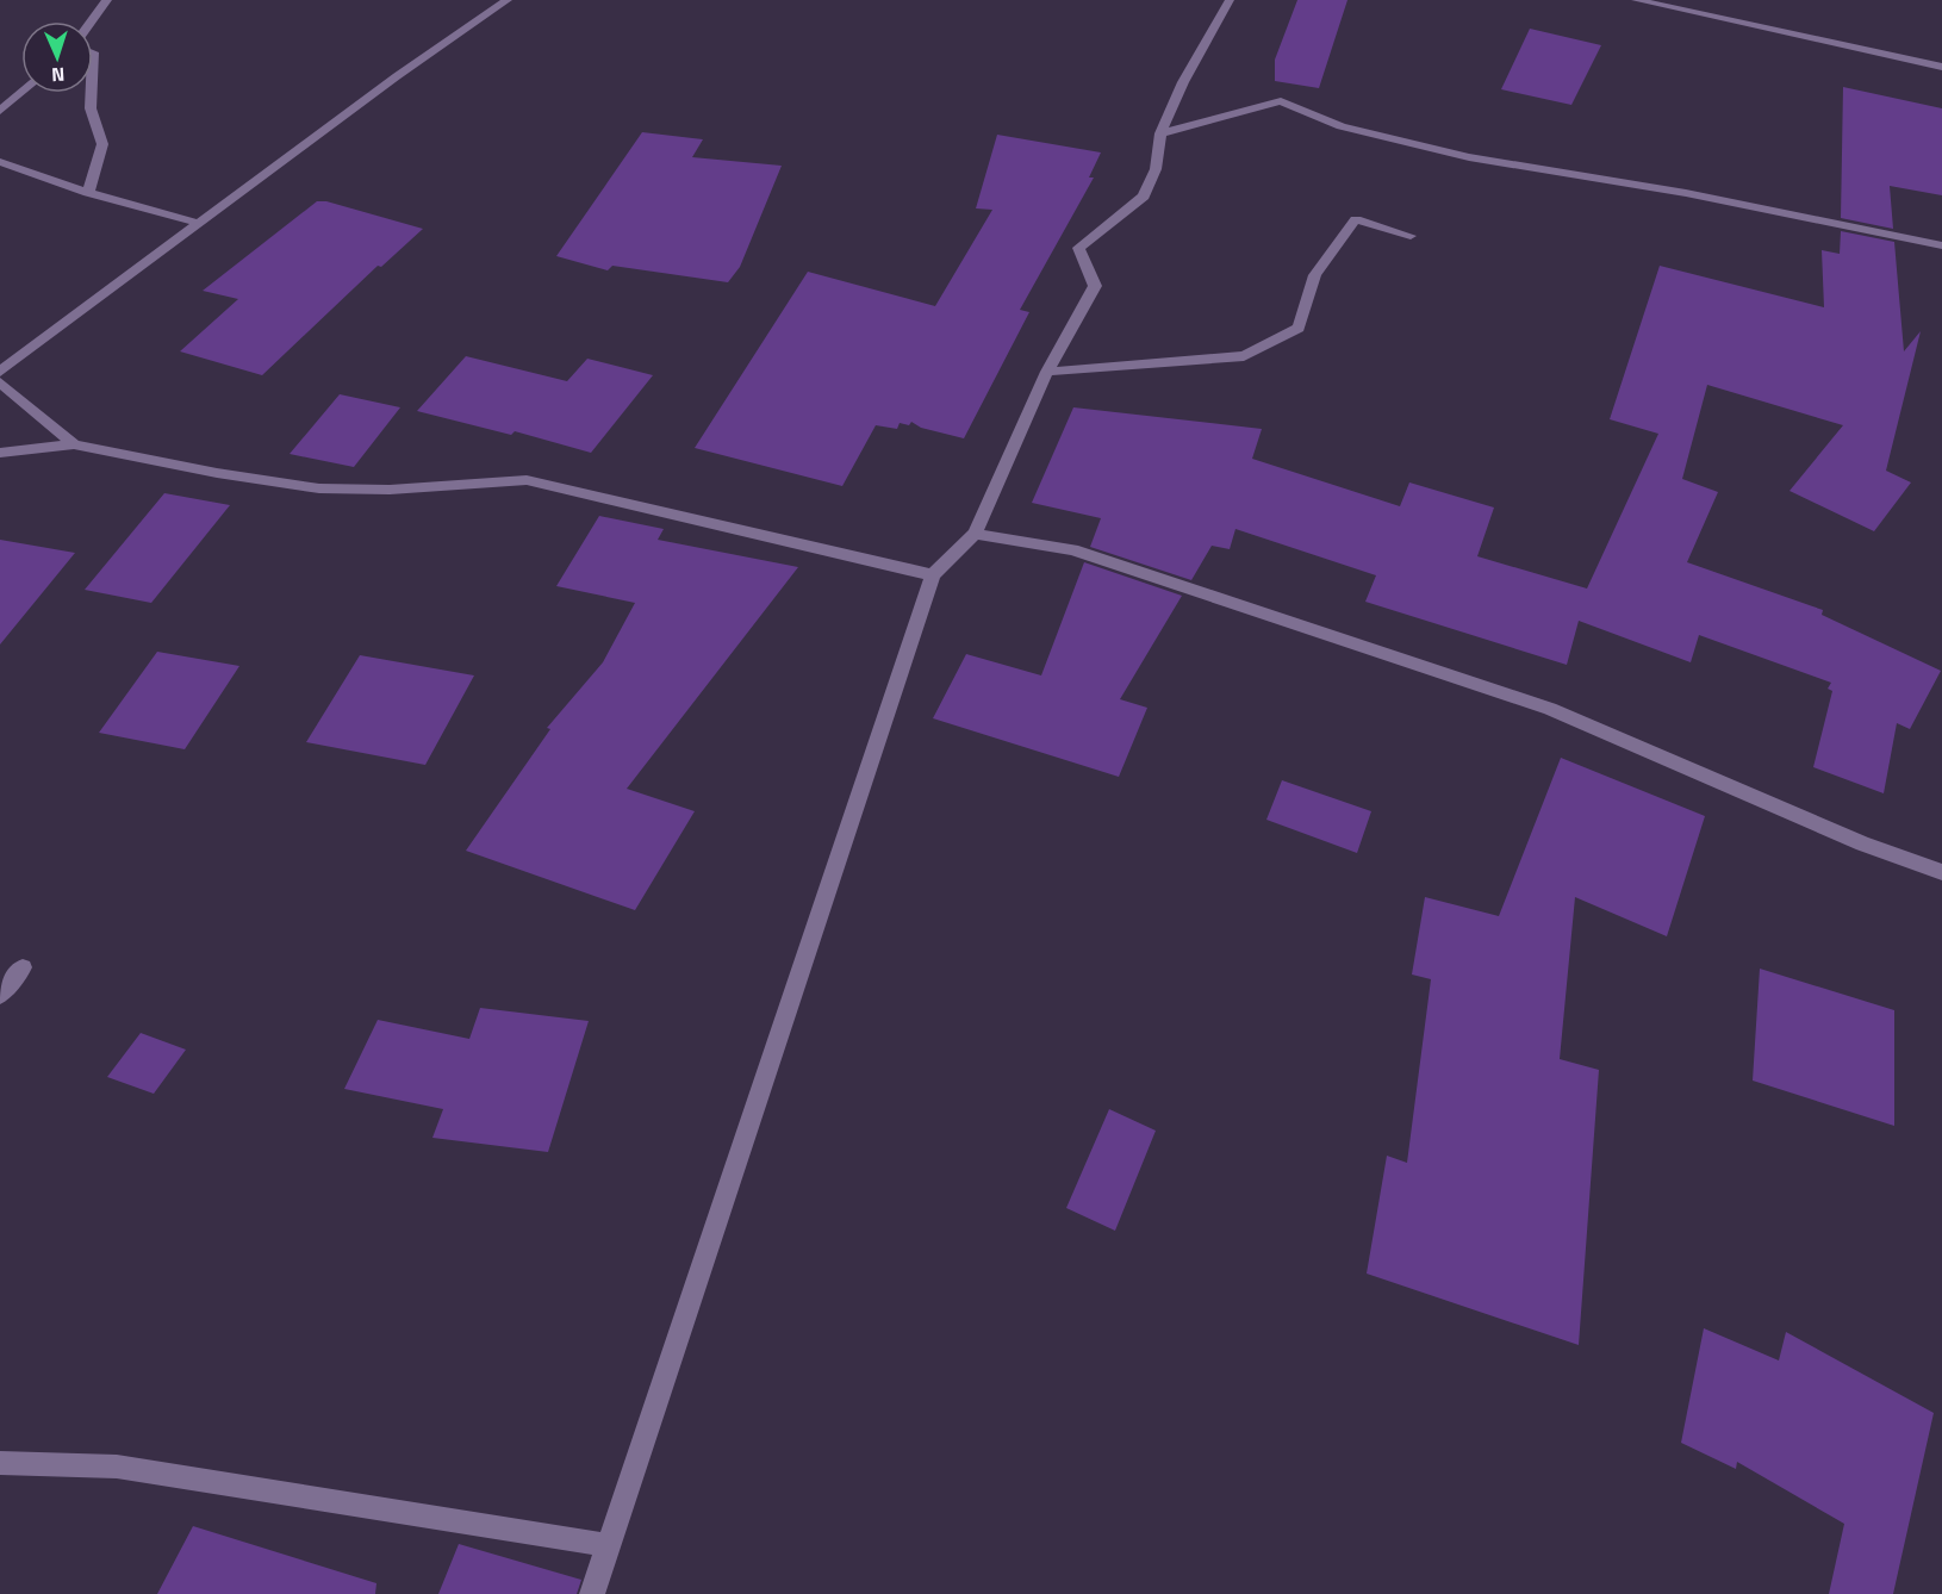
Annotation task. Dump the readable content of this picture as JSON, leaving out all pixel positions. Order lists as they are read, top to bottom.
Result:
{
  "north": "bottom"
}
